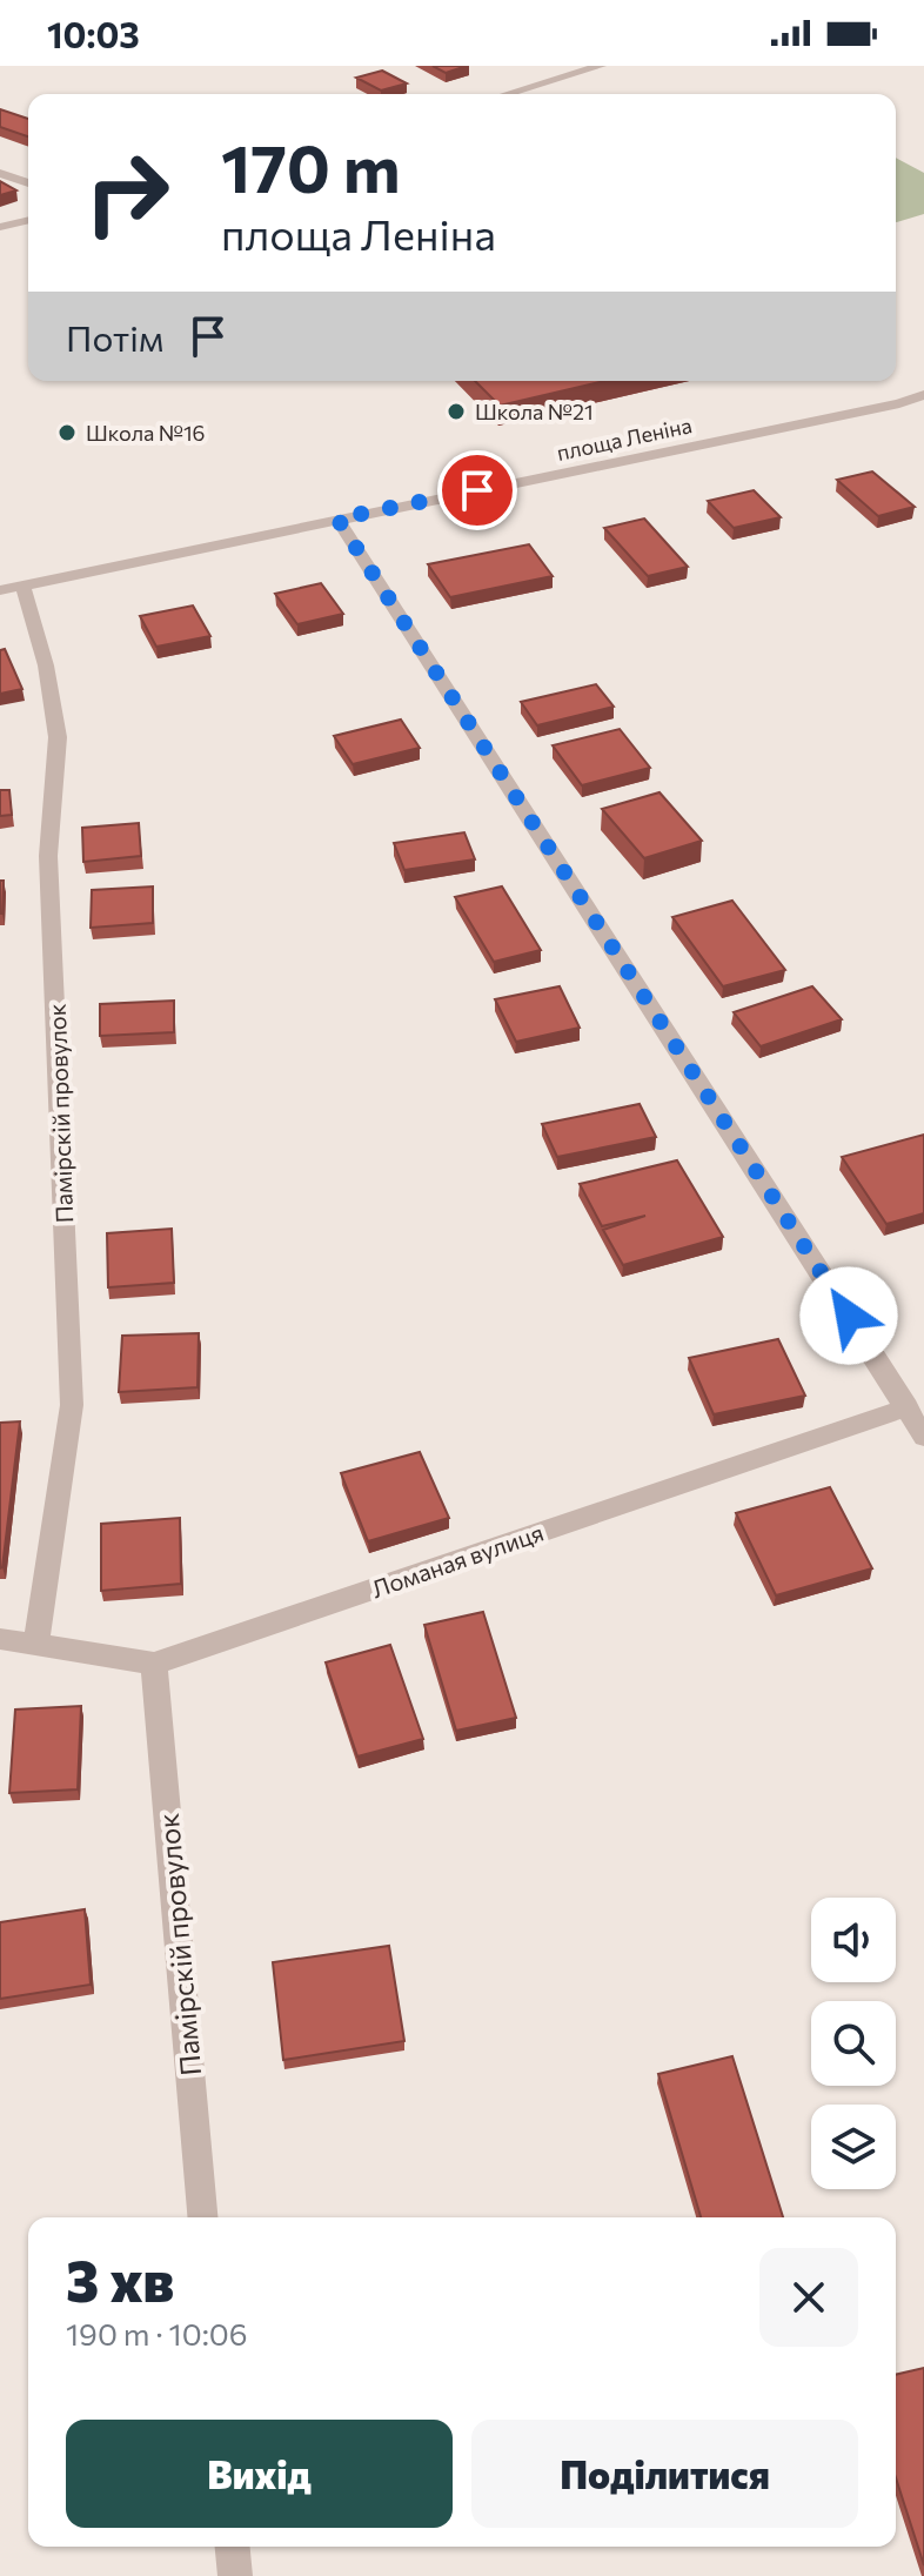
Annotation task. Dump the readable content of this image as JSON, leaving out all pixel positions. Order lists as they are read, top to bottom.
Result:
{
  "streets": {
    "street": ["площа Леніна", "Памірскій провулок", "Ломаная вулиця"]
  },
  "crossings": [
    ["площа Леніна", "Памірскій провулок"],
    ["Памірскій провулок", "Ломаная вулиця"]
  ],
  "places": ["Школа №21", "Школа №16"],
  "page": {
    "status": "10:03",
    "turn": ["170 m", "площа Леніна"],
    "then": "Потім",
    "heading": ["3 хв", "190 m · 10:06"],
    "buttons": ["Вихід", "Поділитися"]
  }
}
